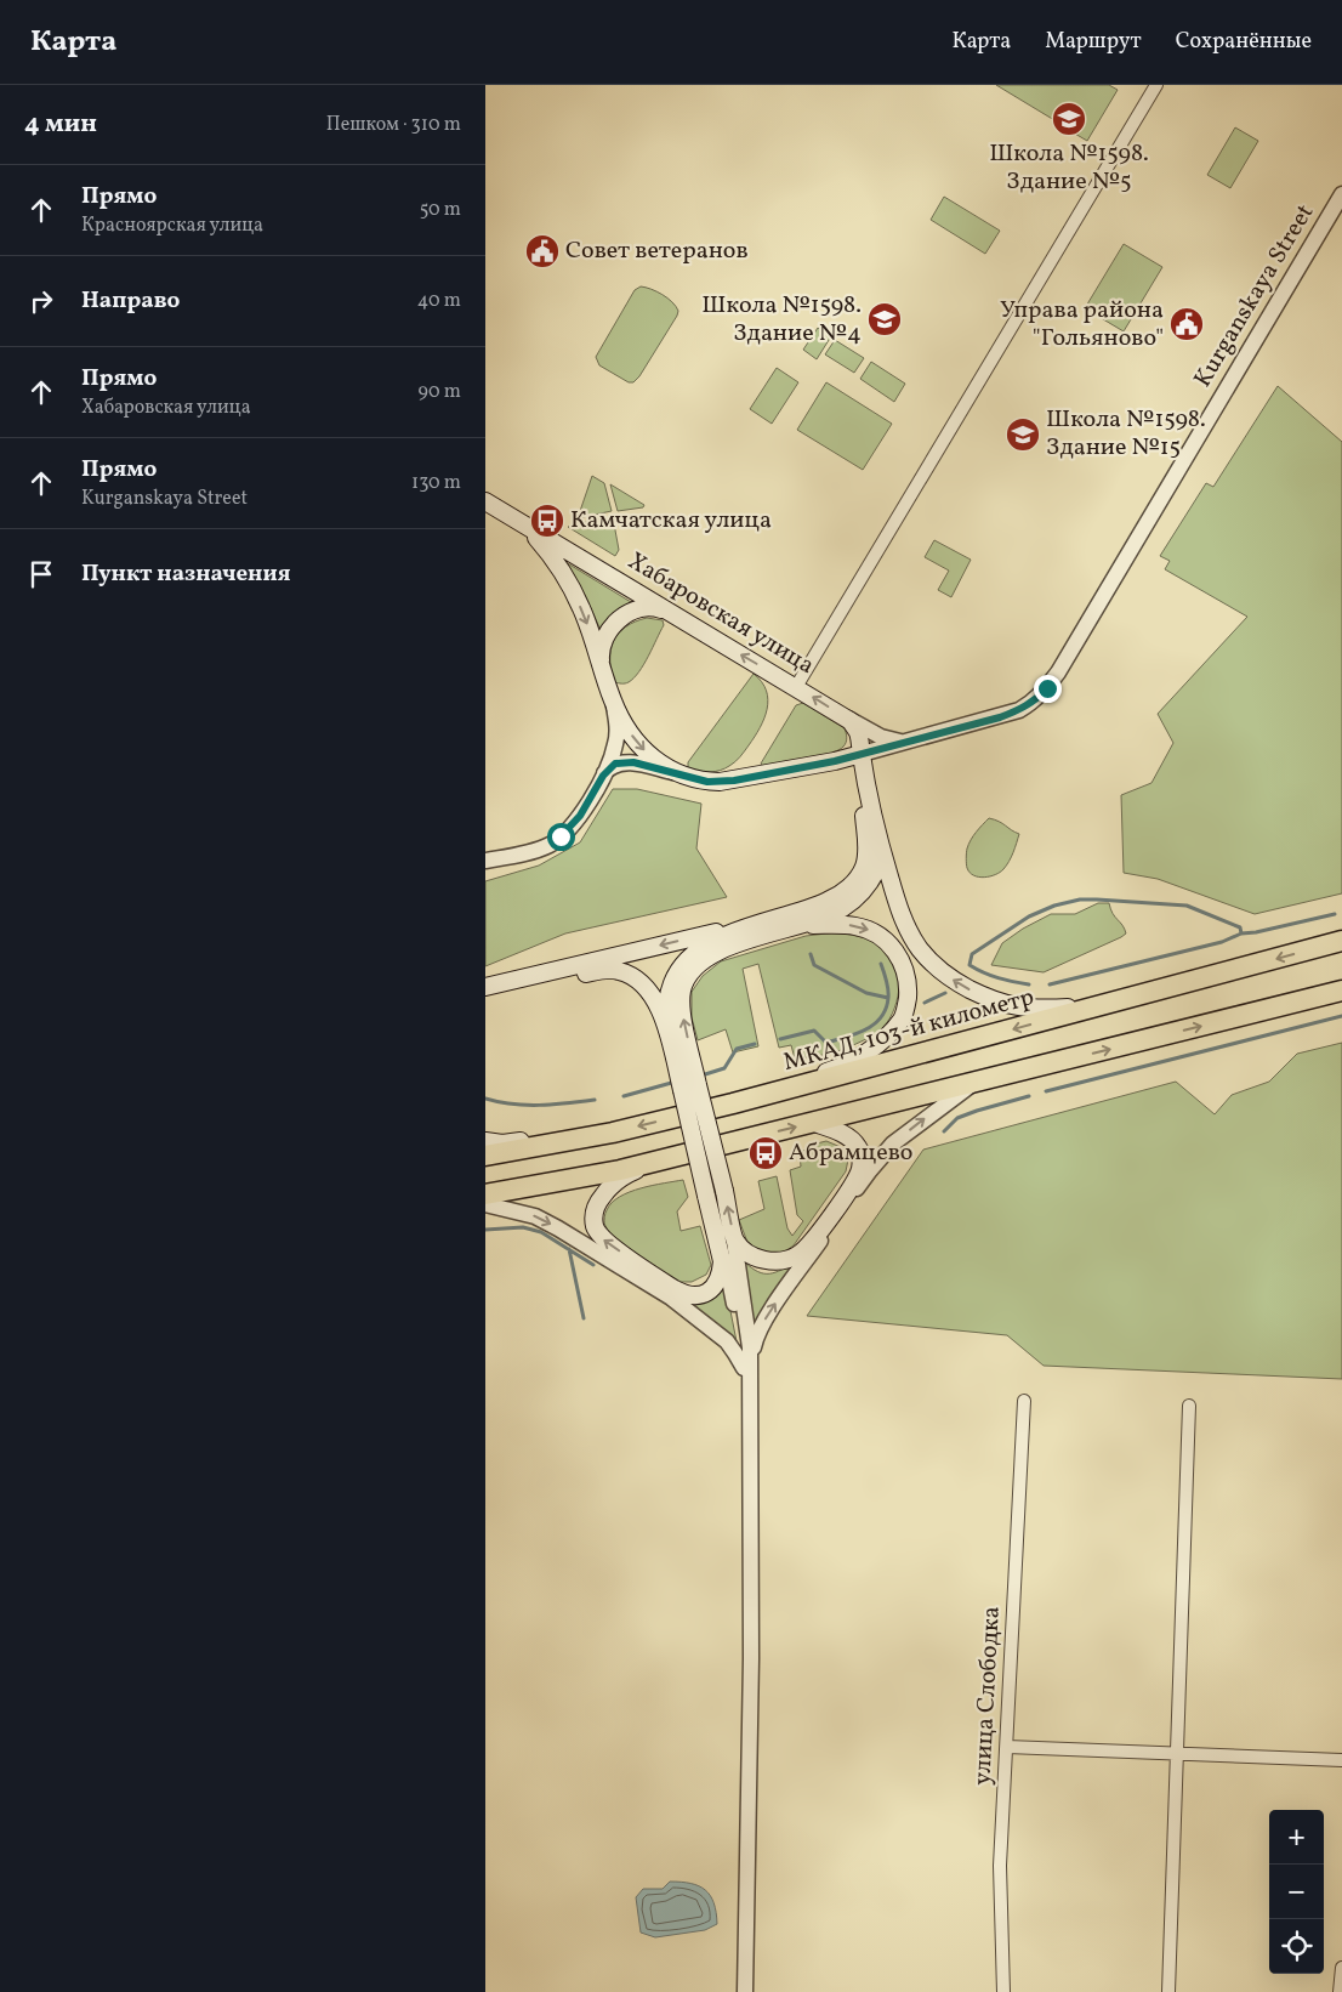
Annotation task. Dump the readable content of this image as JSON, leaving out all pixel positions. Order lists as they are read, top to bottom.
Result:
{
  "streets": {
    "highway": ["МКАД, 103-й километр"],
    "main road": ["Хабаровская улица"],
    "street": ["Kurganskaya Street", "улица Слободка"]
  },
  "crossings": [
    ["Kurganskaya Street", "Хабаровская улица"]
  ],
  "places": {
    "school or university": ["Школа №1598. Здание №5", "Школа №1598. Здание №4", "Школа №1598. Здание №15"],
    "public building": ["Совет ветеранов", "Управа района \"Гольяново\""],
    "bus stop": ["Камчатская улица", "Абрамцево"]
  },
  "page": {
    "header": "Карта",
    "nav": ["Карта", "Маршрут", "Сохранённые"],
    "heading": ["4 мин", "Пешком · 310 m"],
    "list": [
      ["Прямо", "Красноярская улица", "50 m"],
      ["Направо", "40 m"],
      ["Прямо", "Хабаровская улица", "90 m"],
      ["Прямо", "Kurganskaya Street", "130 m"],
      "Пункт назначения"
    ],
    "map_buttons": ["+", "−"]
  }
}
